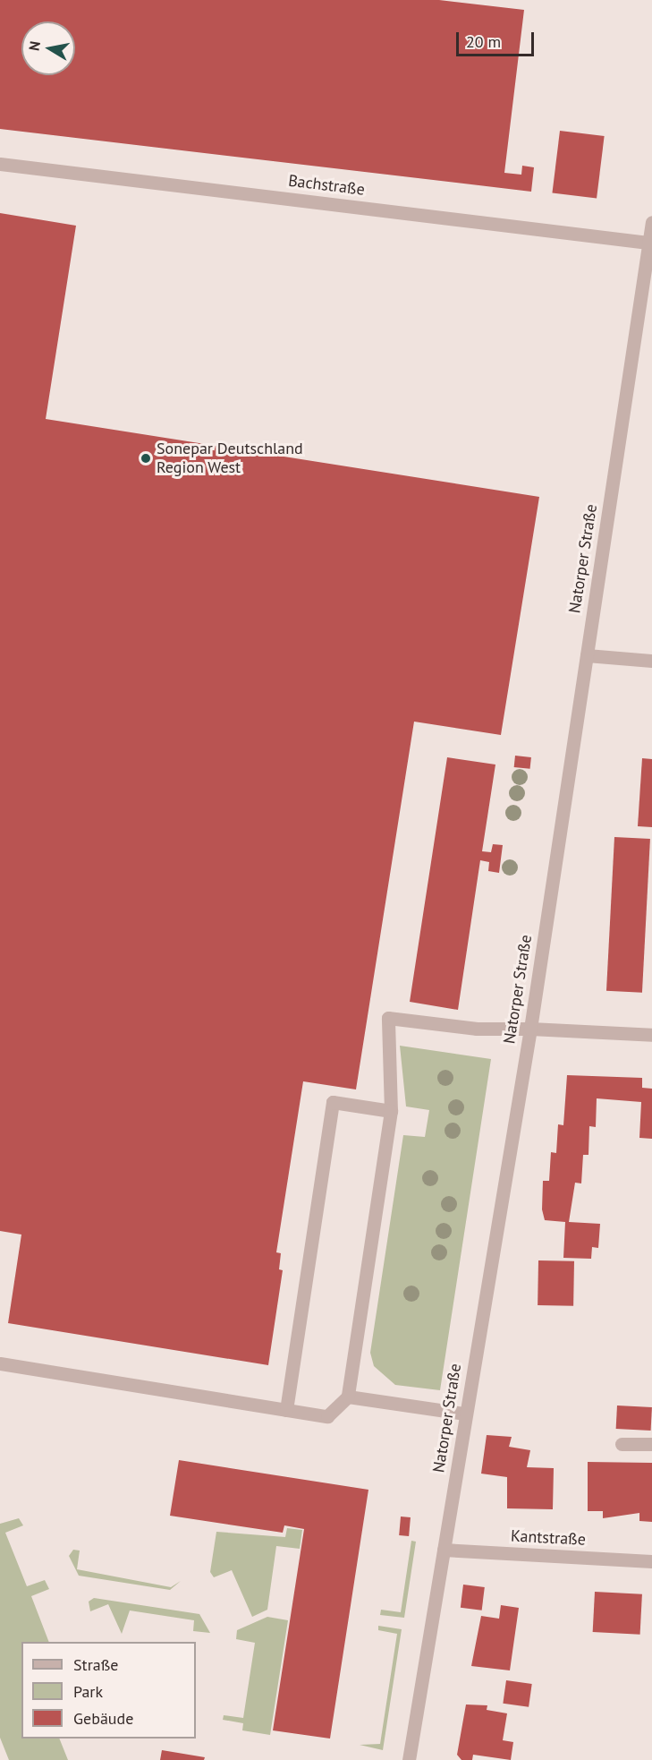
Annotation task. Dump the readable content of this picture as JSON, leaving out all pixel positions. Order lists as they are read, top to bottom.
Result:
{
  "streets": {
    "street": ["Bachstraße", "Natorper Straße", "Kantstraße"]
  },
  "crossings": [
    ["Bachstraße", "Natorper Straße"],
    ["Natorper Straße", "Kantstraße"]
  ],
  "places": ["Sonepar Deutschland Region West"],
  "legend": ["Straße", "Park", "Gebäude"],
  "scale_bar": "20 m",
  "north": "left"
}
